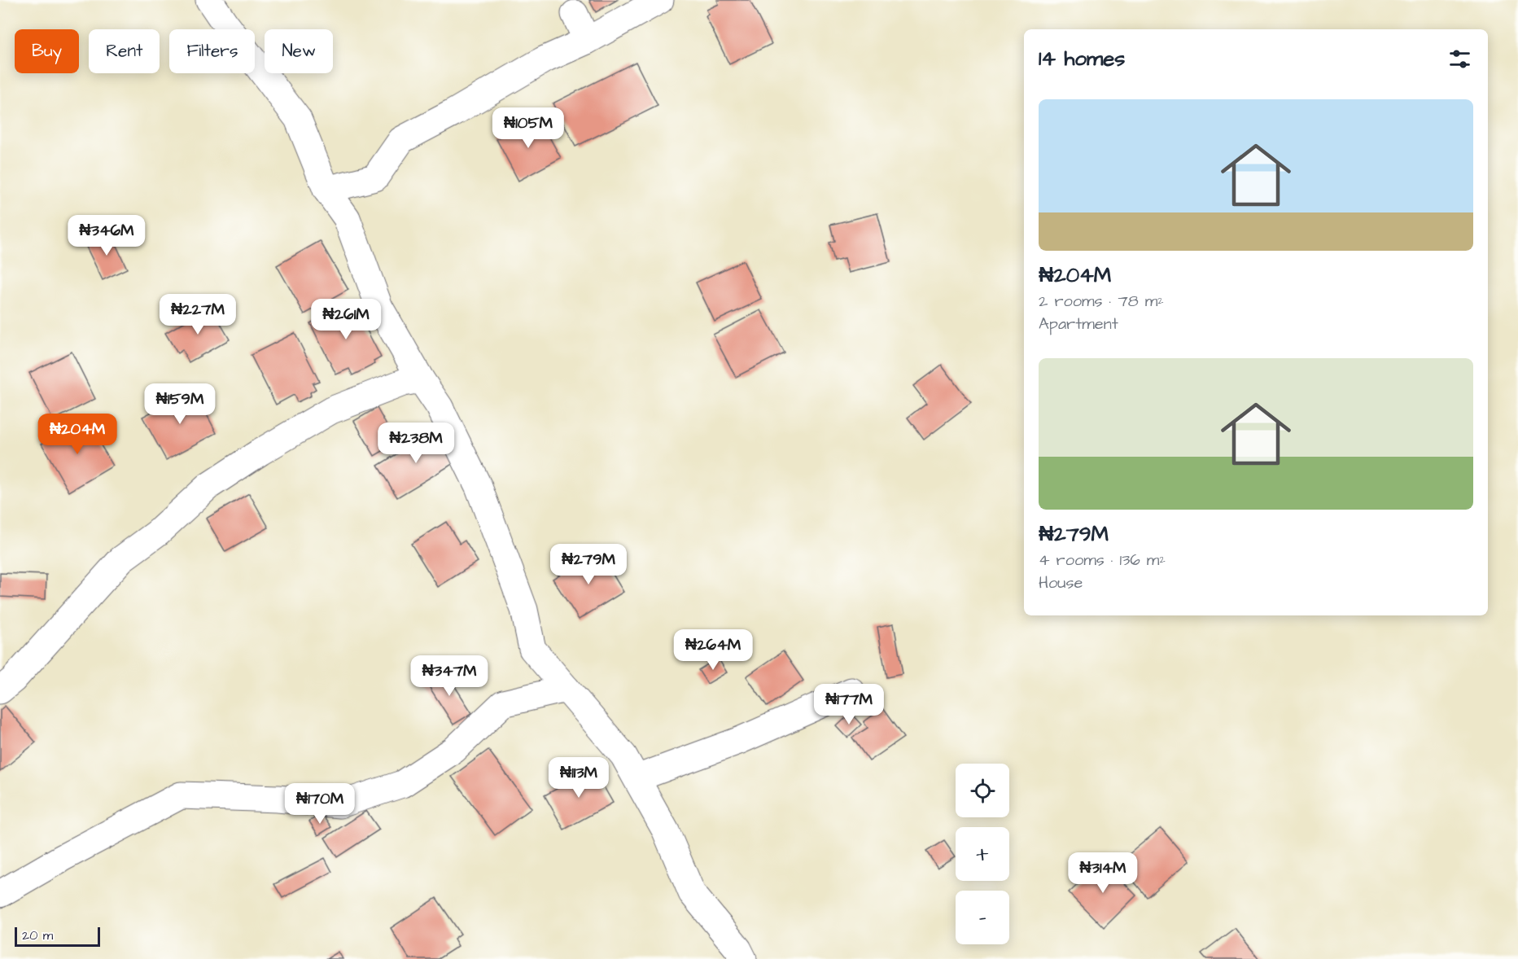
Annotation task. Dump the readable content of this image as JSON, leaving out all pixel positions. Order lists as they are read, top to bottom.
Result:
{
  "scale_bar": "20 m",
  "page": {
    "chip": [
      "Buy",
      "Rent",
      "Filters",
      "New"
    ],
    "heading": "14 homes",
    "list": [
      {
        "name": "₦204M",
        "note": "2 rooms · 78 m² · Apartment"
      },
      {
        "name": "₦279M",
        "note": "4 rooms · 136 m² · House"
      }
    ],
    "price": [
      "₦105M",
      "₦346M",
      "₦227M",
      "₦261M",
      "₦159M",
      "₦204M",
      "₦238M",
      "₦279M",
      "₦264M",
      "₦347M",
      "₦177M",
      "₦113M",
      "₦170M",
      "₦314M"
    ],
    "map_buttons": ["+", "−"],
    "scale": "20 m"
  }
}
